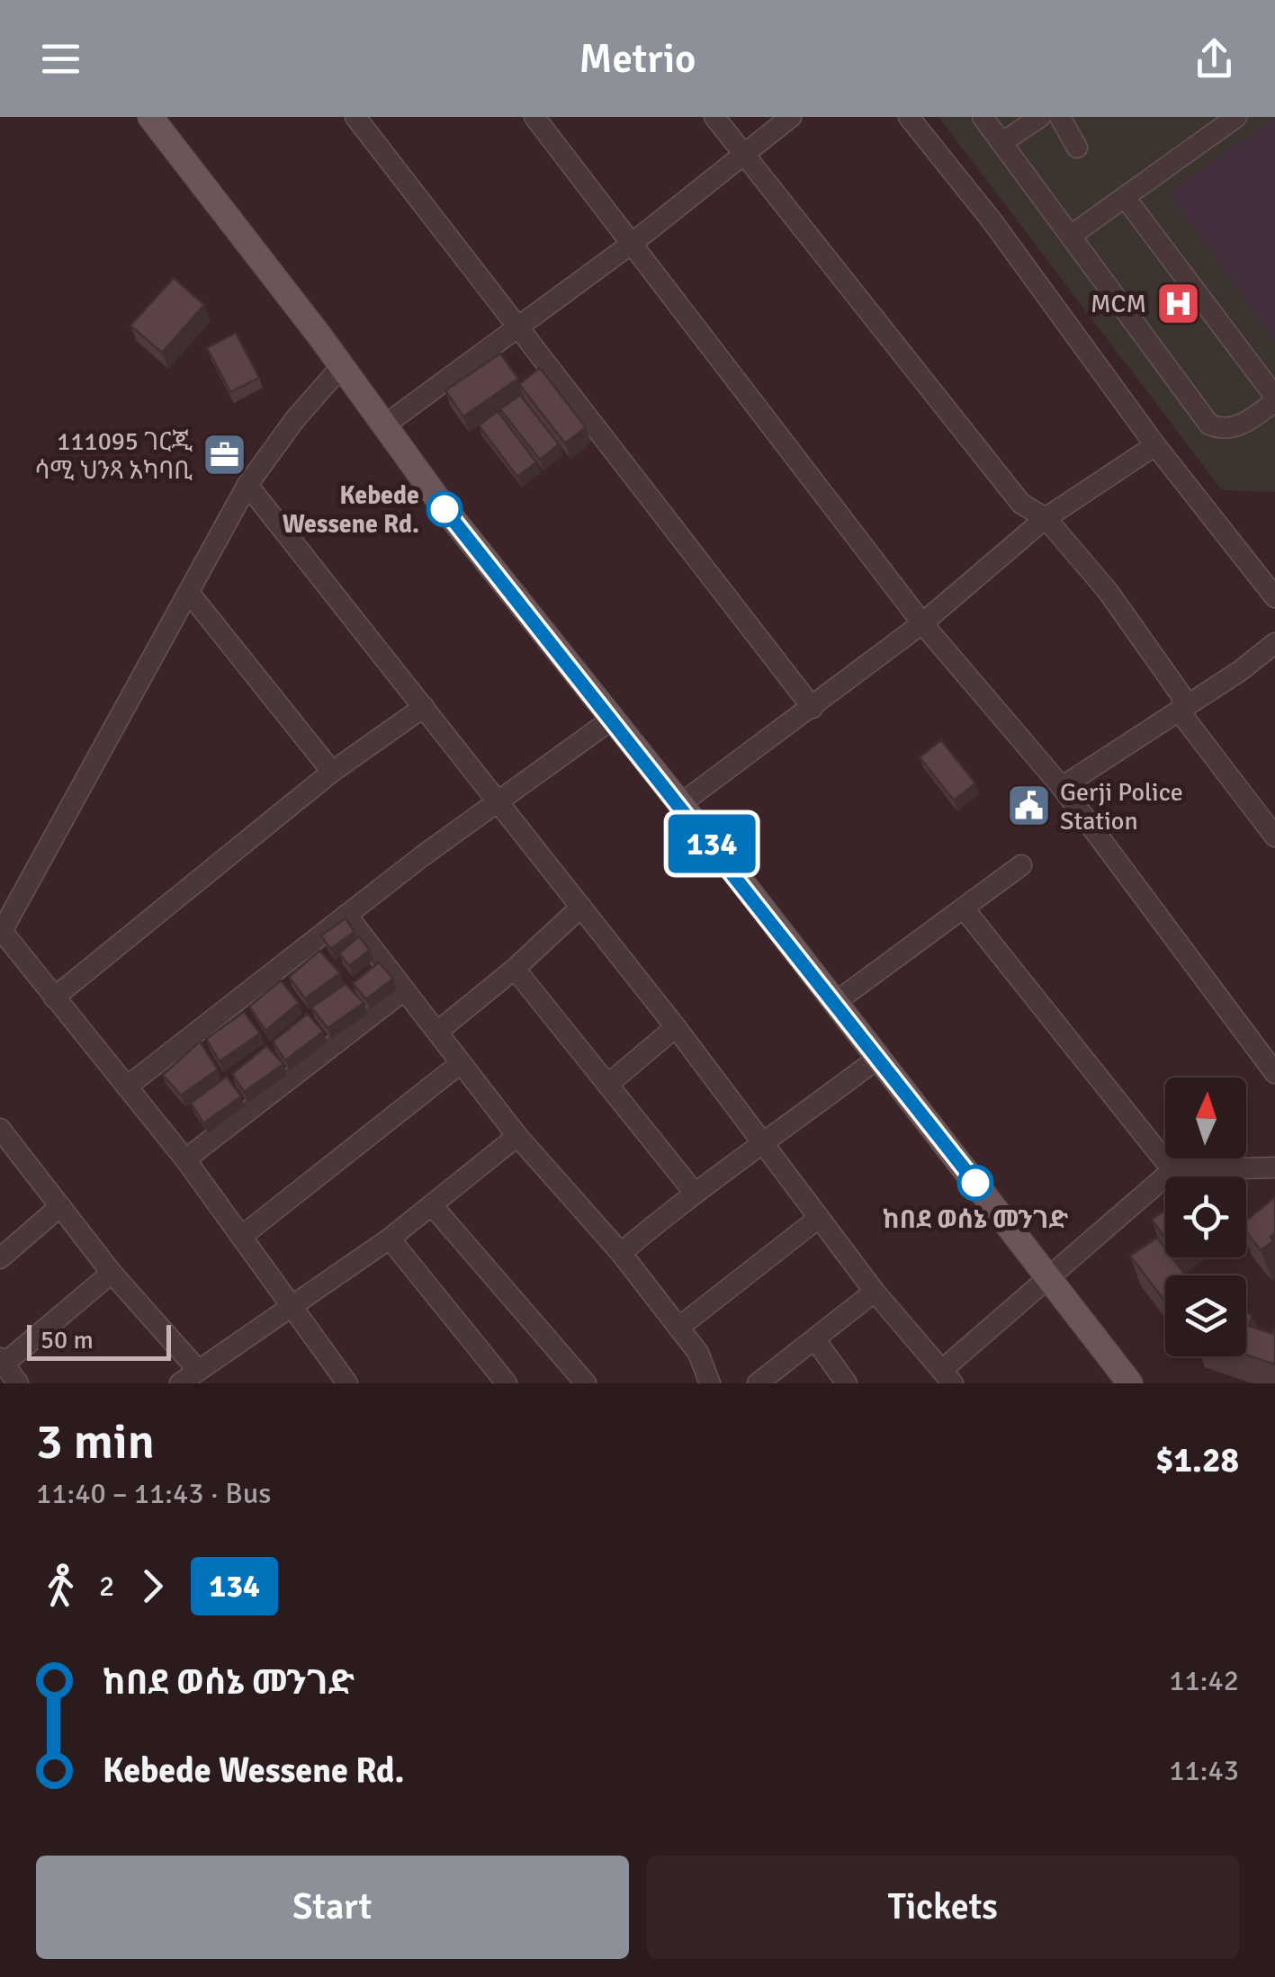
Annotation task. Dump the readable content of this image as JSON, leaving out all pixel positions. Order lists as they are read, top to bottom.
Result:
{
  "places": {
    "hospital": ["MCM"],
    "office": ["111095 ገርጂ ሳሚ ህንጻ አካባቢ"],
    "other": ["Kebede Wessene Rd.", "ከበደ ወሰኔ መንገድ"],
    "public building": ["Gerji Police Station"]
  },
  "lines": ["bus line 134"],
  "scale_bar": "50 m",
  "north": "top",
  "page": {
    "header": "Metrio",
    "on_map": "134",
    "scale": "50 m",
    "heading": ["3 min", "11:40 – 11:43 · Bus", "$1.28"],
    "legs": ["2", "134"],
    "list": [
      {
        "name": "ከበደ ወሰኔ መንገድ",
        "value": "11:42"
      },
      {
        "name": "Kebede Wessene Rd.",
        "value": "11:43"
      }
    ],
    "buttons": ["Start", "Tickets"]
  }
}
